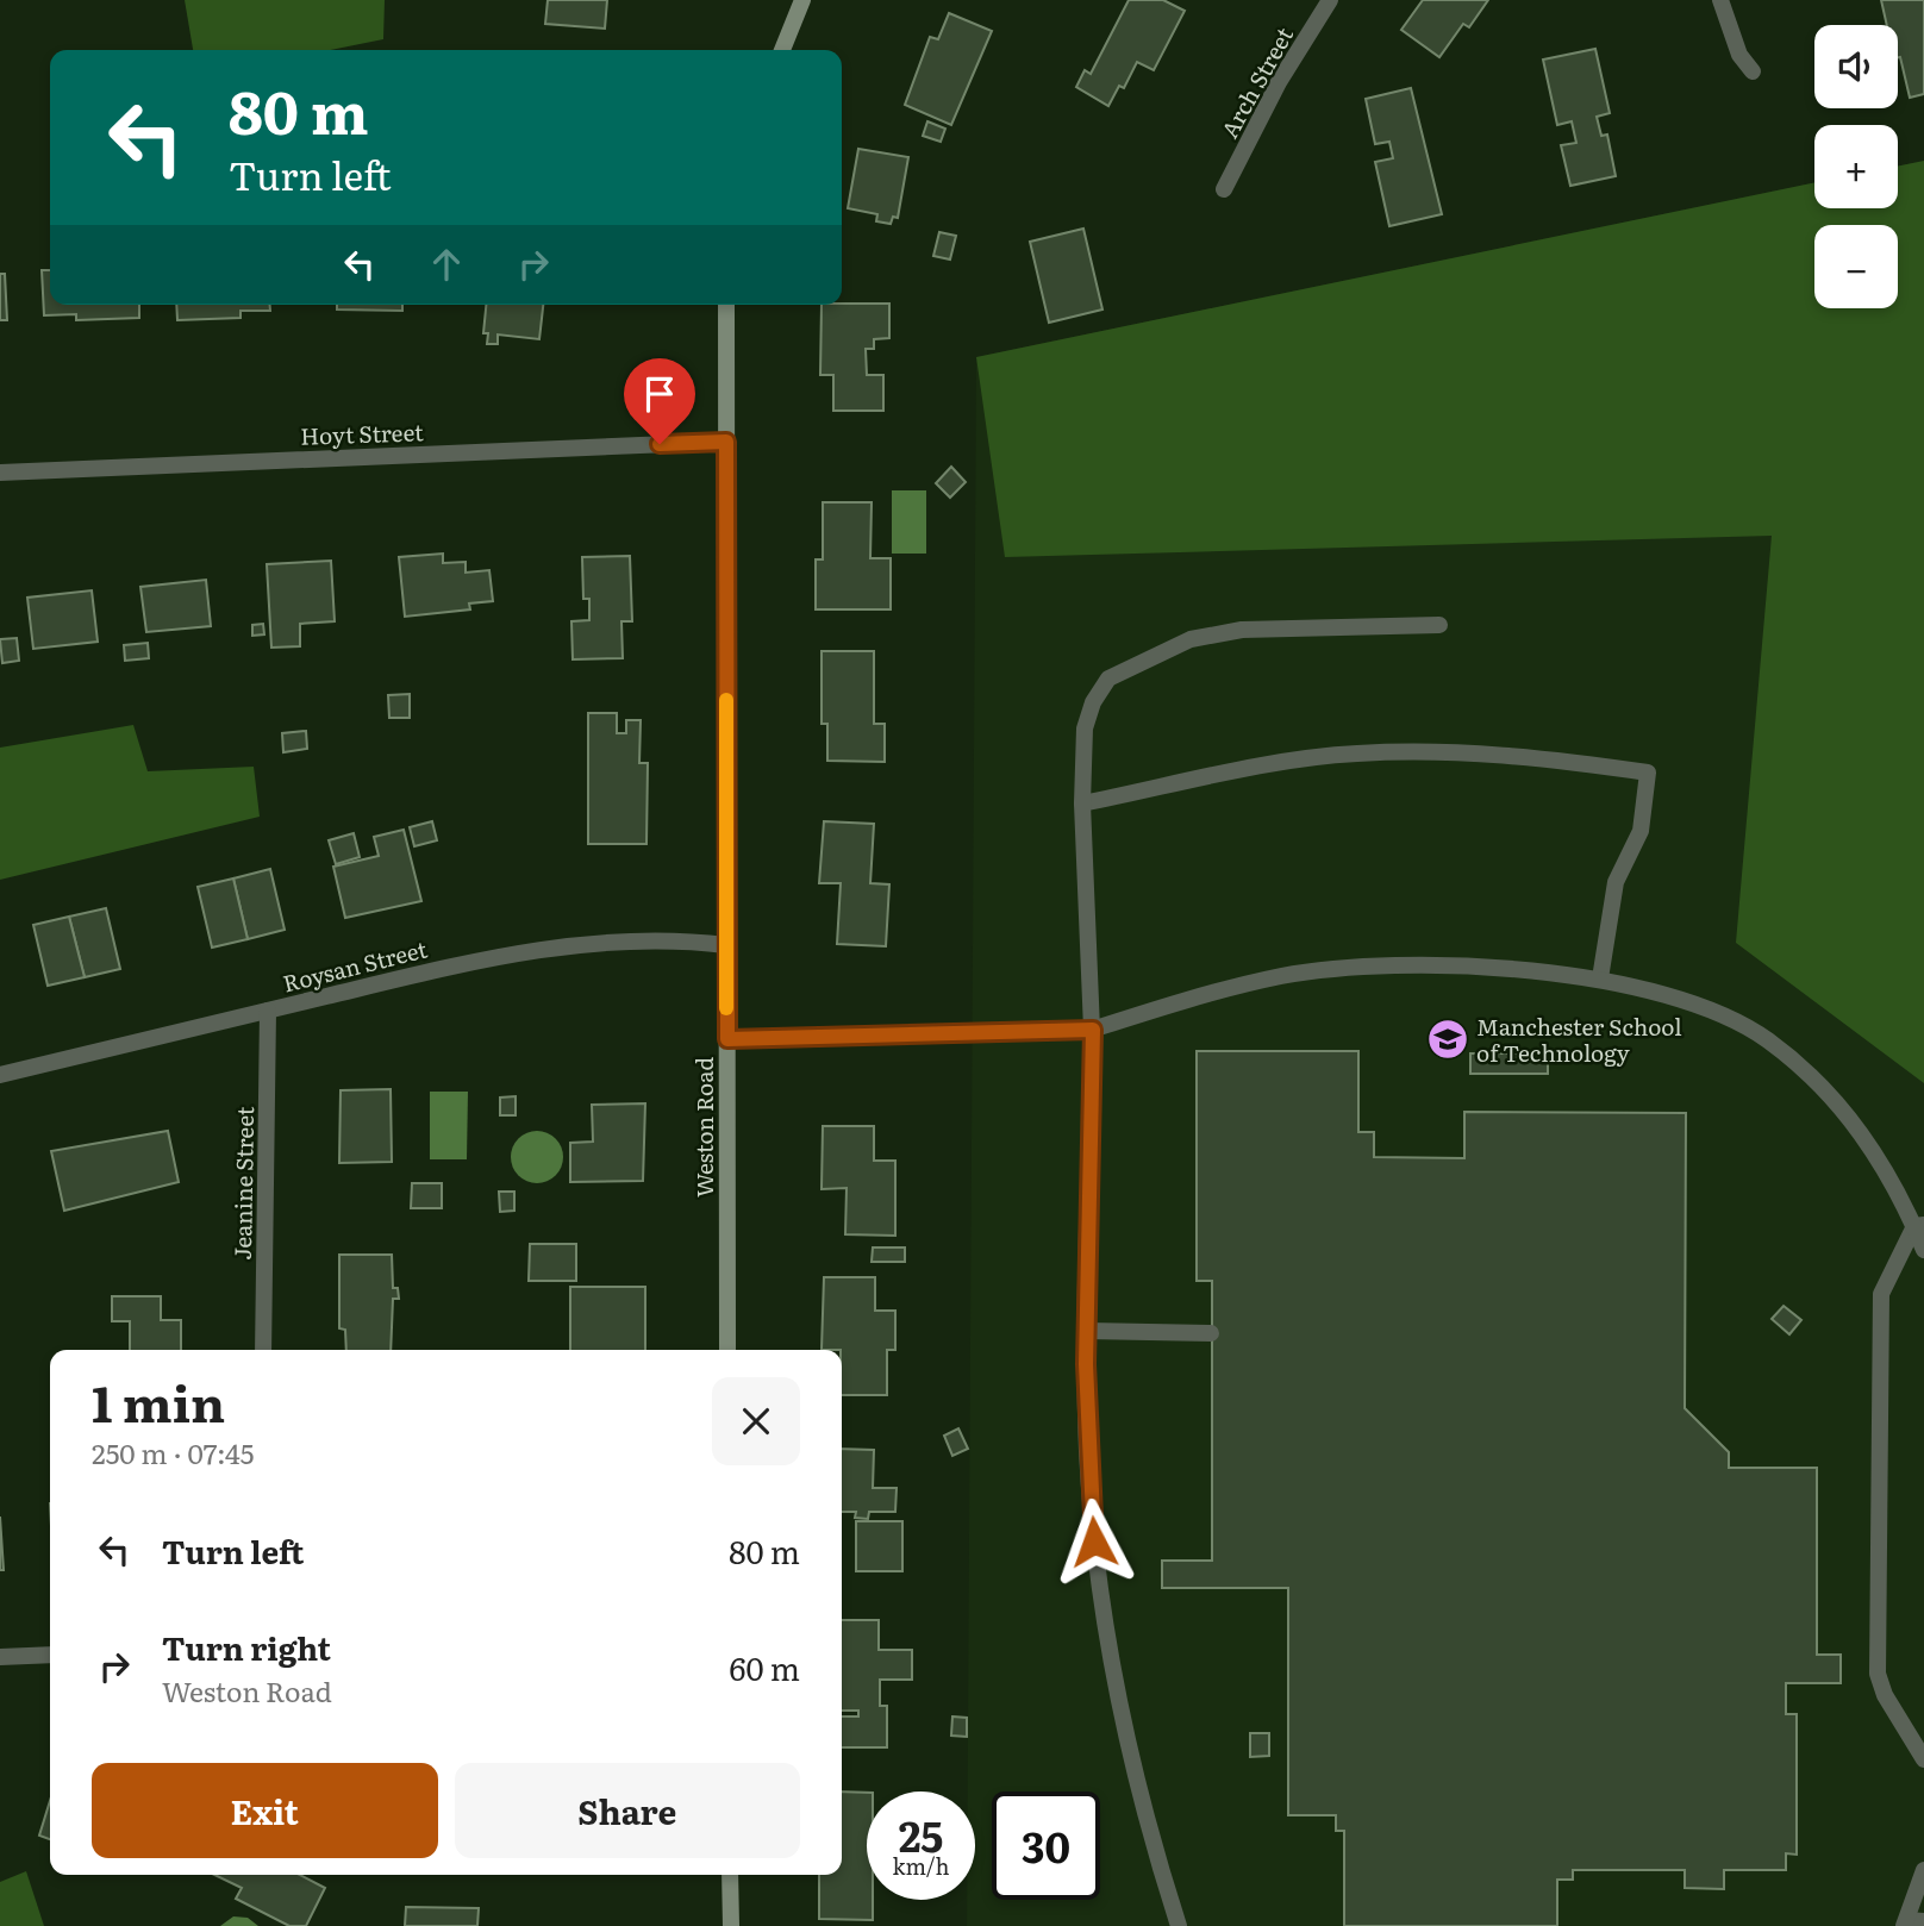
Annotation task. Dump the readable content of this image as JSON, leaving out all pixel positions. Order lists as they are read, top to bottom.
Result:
{
  "streets": {
    "street": [
      "Arch Street",
      "Hoyt Street",
      "Roysan Street",
      "Weston Road",
      "Jeanine Street"
    ]
  },
  "crossings": [
    ["Hoyt Street", "Weston Road"],
    ["Roysan Street", "Weston Road"],
    ["Roysan Street", "Jeanine Street"]
  ],
  "places": {
    "school or university": ["Manchester School of Technology"]
  },
  "page": {
    "map_buttons": ["+", "−"],
    "turn": ["80 m", "Turn left"],
    "heading": ["1 min", "250 m · 07:45"],
    "list": [
      {
        "name": "Turn left",
        "value": "80 m"
      },
      {
        "name": "Turn right",
        "note": "Weston Road",
        "value": "60 m"
      }
    ],
    "buttons": ["Exit", "Share"],
    "speed": "25 km/h",
    "limit": "30"
  }
}
